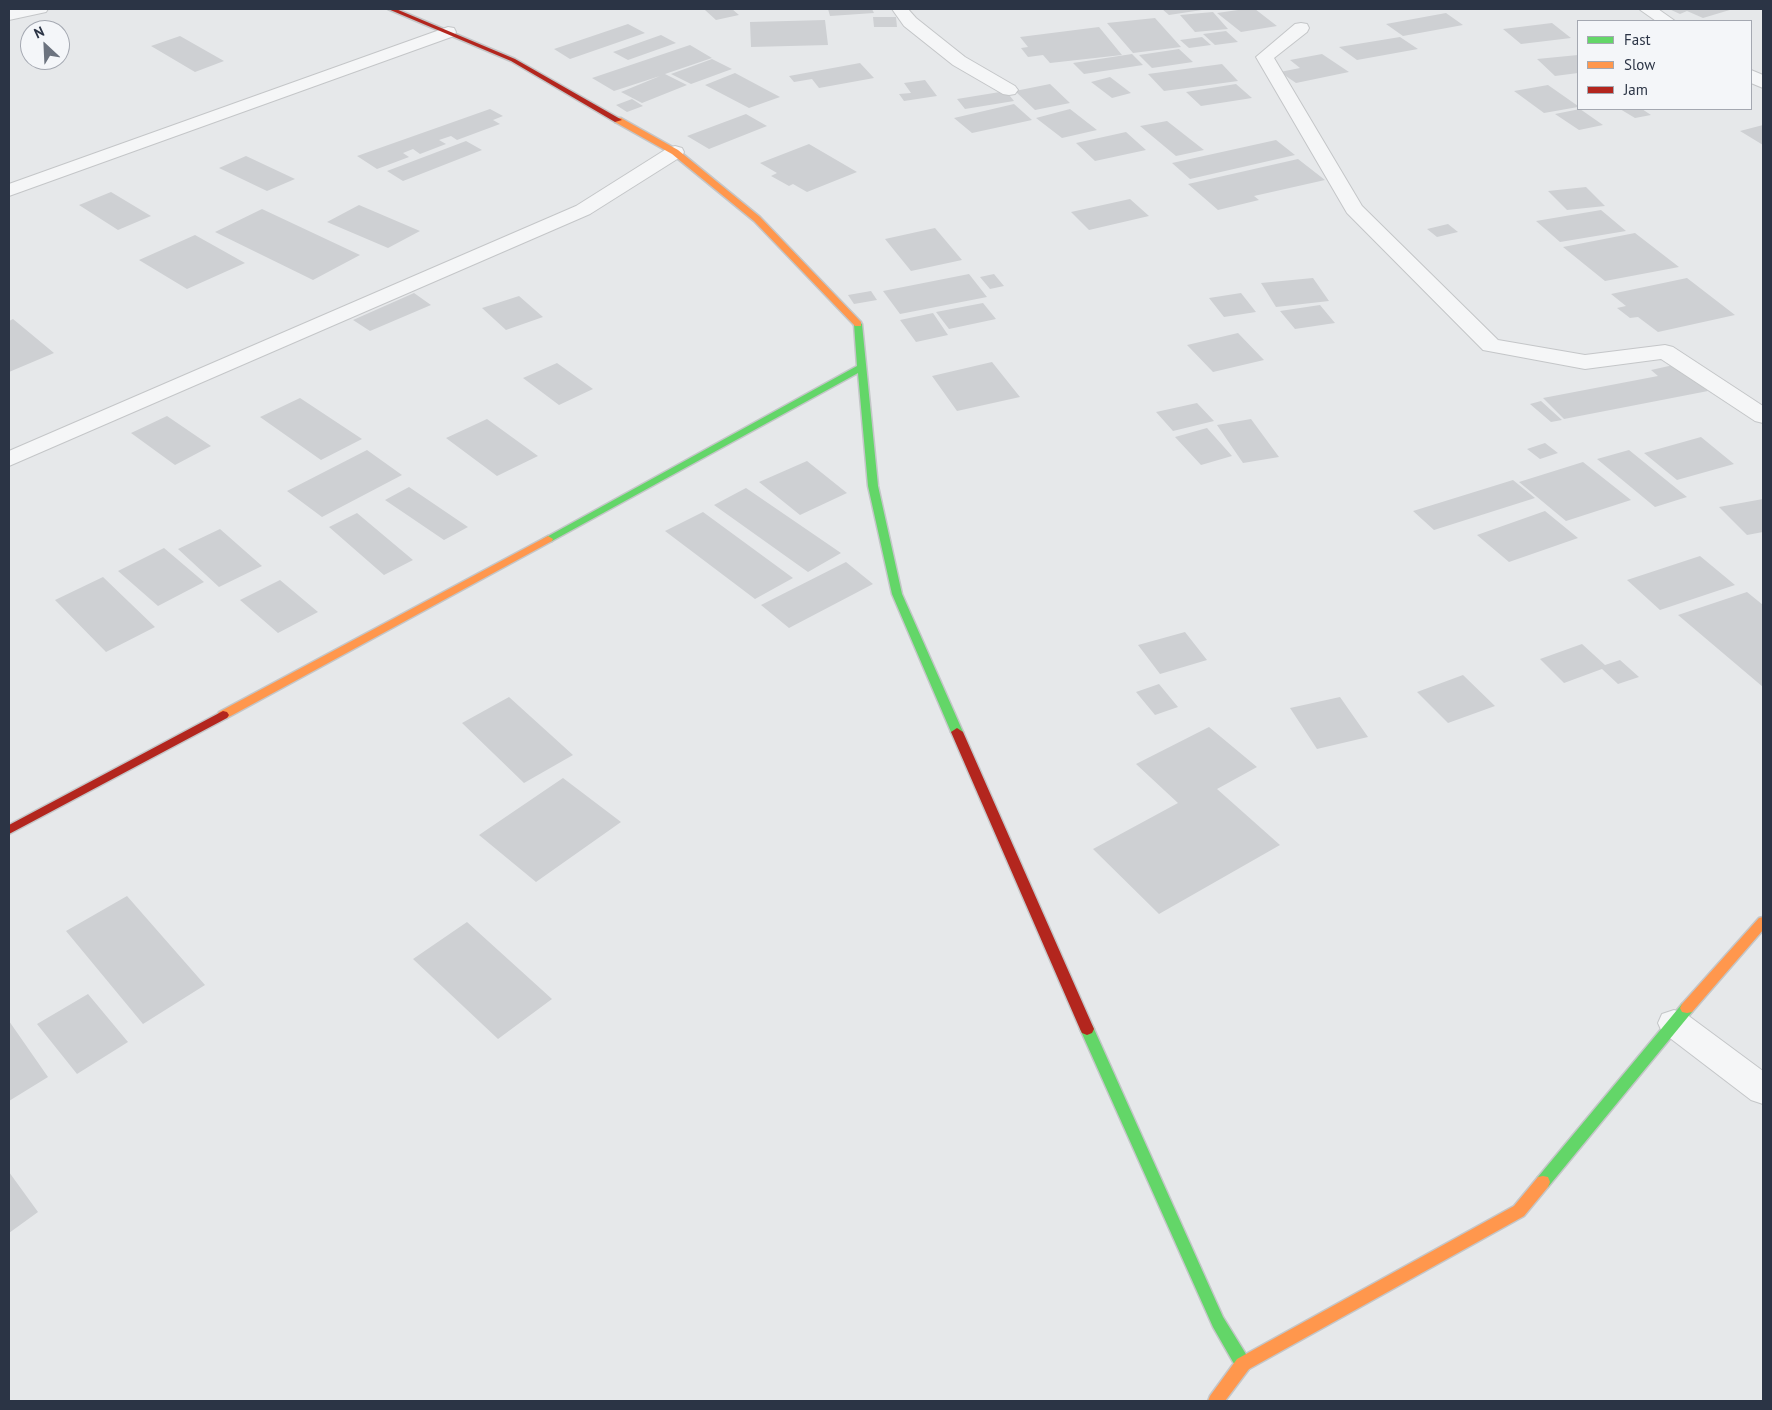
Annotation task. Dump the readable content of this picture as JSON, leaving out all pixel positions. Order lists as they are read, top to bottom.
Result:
{
  "legend": ["Fast", "Slow", "Jam"],
  "north": "top left"
}
